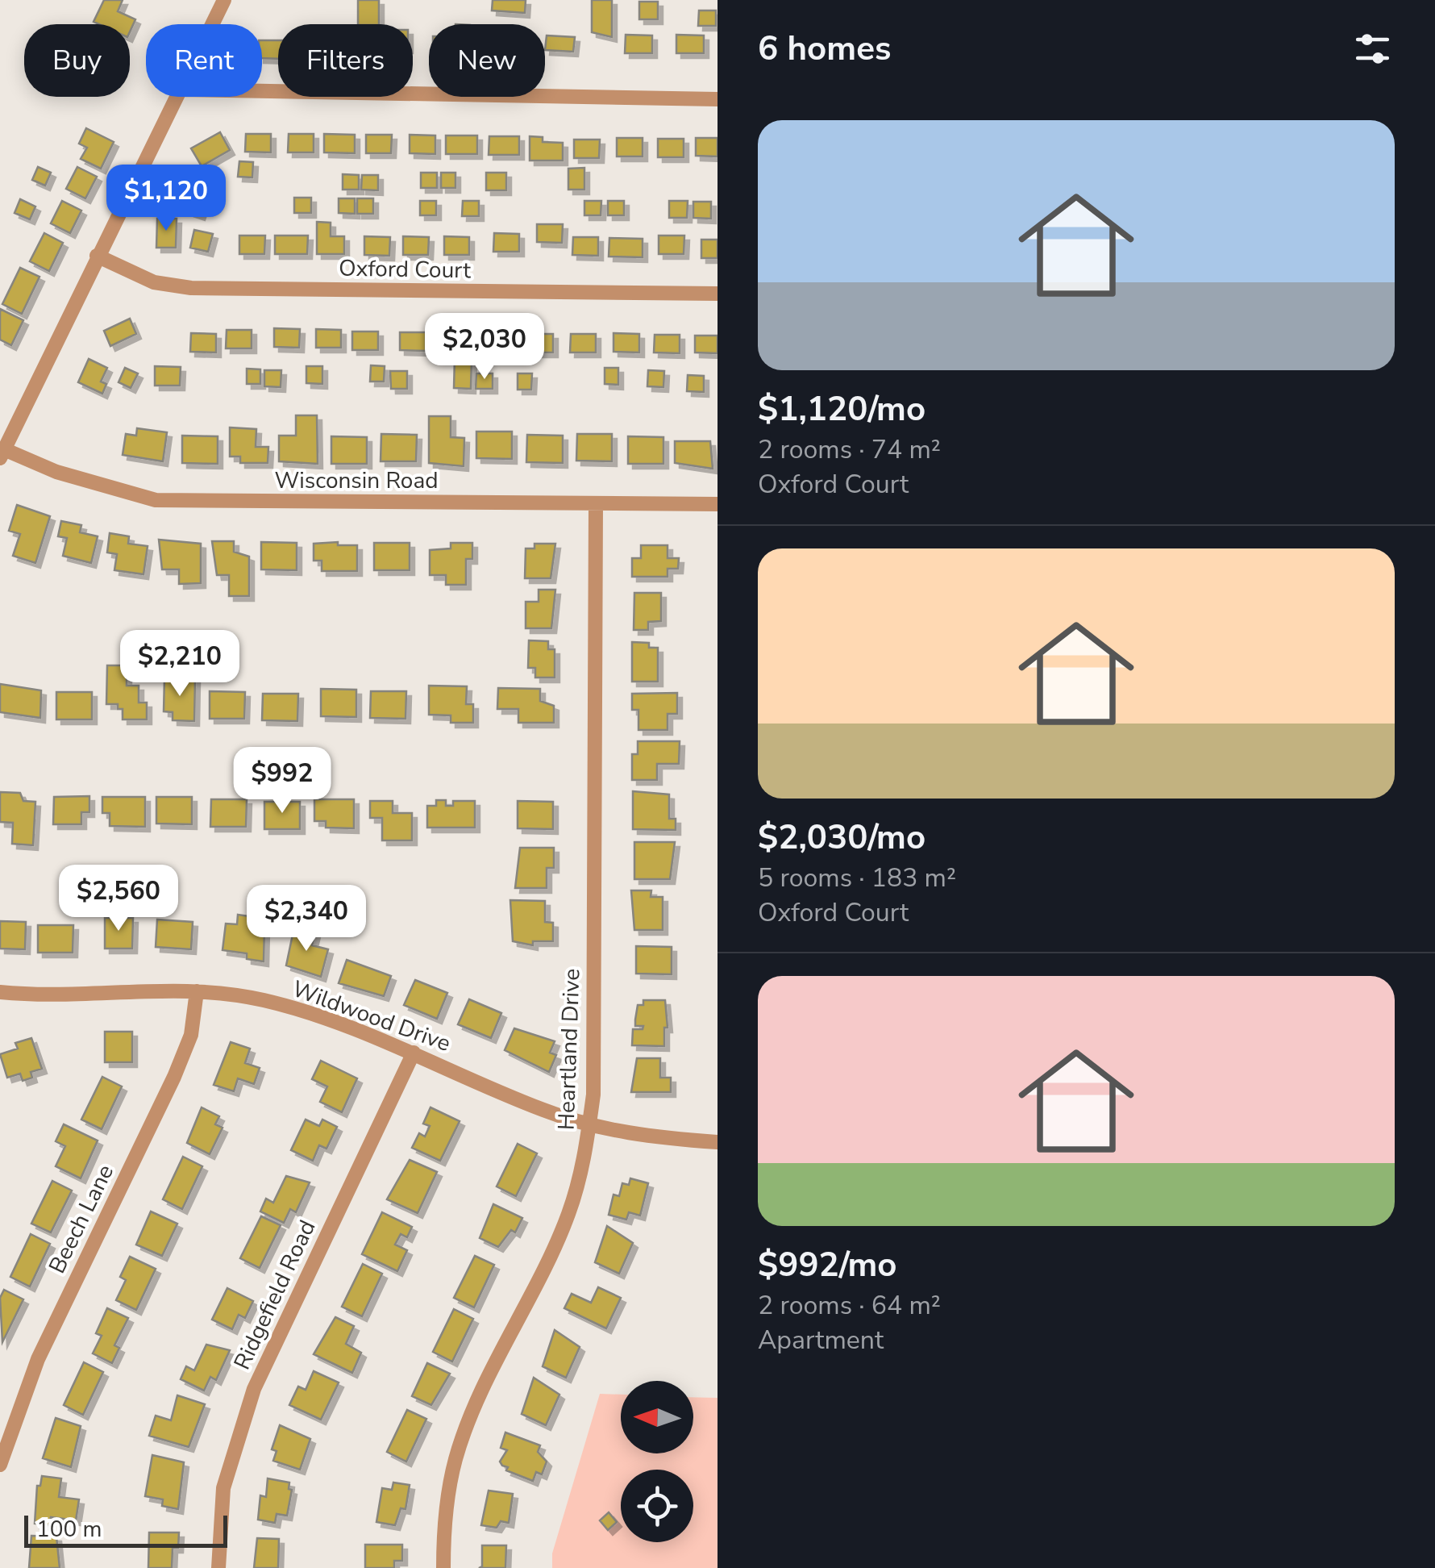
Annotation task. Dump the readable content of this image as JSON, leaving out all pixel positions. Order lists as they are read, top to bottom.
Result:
{
  "streets": {
    "street": [
      "Oxford Court",
      "Wisconsin Road",
      "Wildwood Drive",
      "Heartland Drive",
      "Beech Lane",
      "Ridgefield Road"
    ]
  },
  "crossings": [
    ["Wisconsin Road", "Heartland Drive"],
    ["Wildwood Drive", "Heartland Drive"],
    ["Wildwood Drive", "Beech Lane"],
    ["Wildwood Drive", "Ridgefield Road"]
  ],
  "scale_bar": "100 m",
  "north": "left",
  "page": {
    "heading": "6 homes",
    "chip": [
      "Buy",
      "Rent",
      "Filters",
      "New"
    ],
    "list": [
      {
        "name": "$1,120/mo",
        "note": "2 rooms · 74 m² · Oxford Court"
      },
      {
        "name": "$2,030/mo",
        "note": "5 rooms · 183 m² · Oxford Court"
      },
      {
        "name": "$992/mo",
        "note": "2 rooms · 64 m² · Apartment"
      }
    ],
    "price": [
      "$1,120",
      "$2,030",
      "$2,210",
      "$992",
      "$2,560",
      "$2,340"
    ],
    "scale": "100 m"
  }
}
